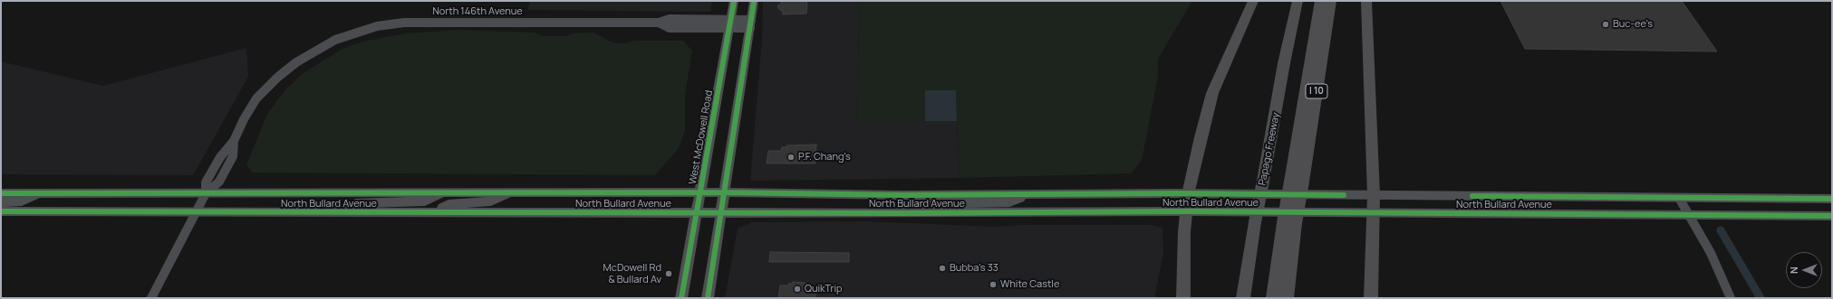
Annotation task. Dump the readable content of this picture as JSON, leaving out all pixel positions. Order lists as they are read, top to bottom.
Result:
{
  "streets": {
    "highway": ["I 10", "Papago Freeway"],
    "main road": ["West McDowell Road", "North Bullard Avenue"],
    "street": ["North 146th Avenue"]
  },
  "crossings": [
    ["North 146th Avenue", "West McDowell Road"],
    ["North 146th Avenue", "North Bullard Avenue"],
    ["West McDowell Road", "North Bullard Avenue"]
  ],
  "places": [
    "Buc-ee's",
    "P.F. Chang's",
    "Bubba's 33",
    "McDowell Rd & Bullard Av",
    "White Castle",
    "QuikTrip"
  ],
  "north": "left"
}
